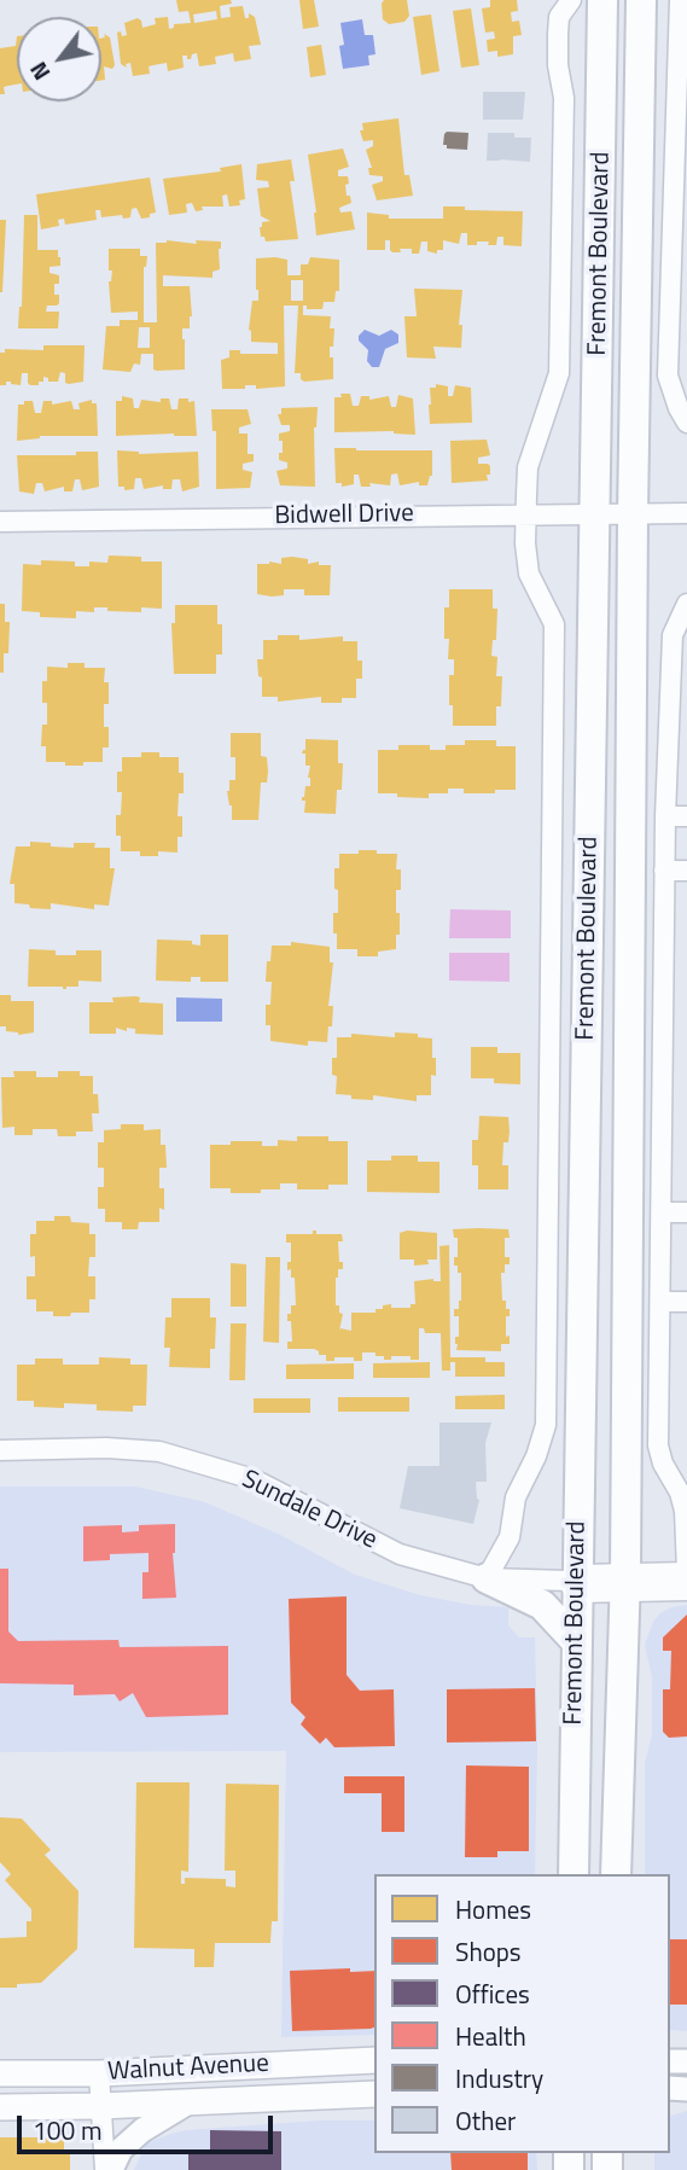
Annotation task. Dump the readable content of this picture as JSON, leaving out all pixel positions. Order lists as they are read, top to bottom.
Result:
{
  "streets": {
    "main road": ["Fremont Boulevard", "Walnut Avenue"],
    "street": ["Bidwell Drive", "Sundale Drive"]
  },
  "crossings": [
    ["Fremont Boulevard", "Bidwell Drive"],
    ["Fremont Boulevard", "Sundale Drive"]
  ],
  "legend": [
    "Homes",
    "Shops",
    "Offices",
    "Health",
    "Industry",
    "Other"
  ],
  "scale_bar": "100 m",
  "north": "bottom left"
}
